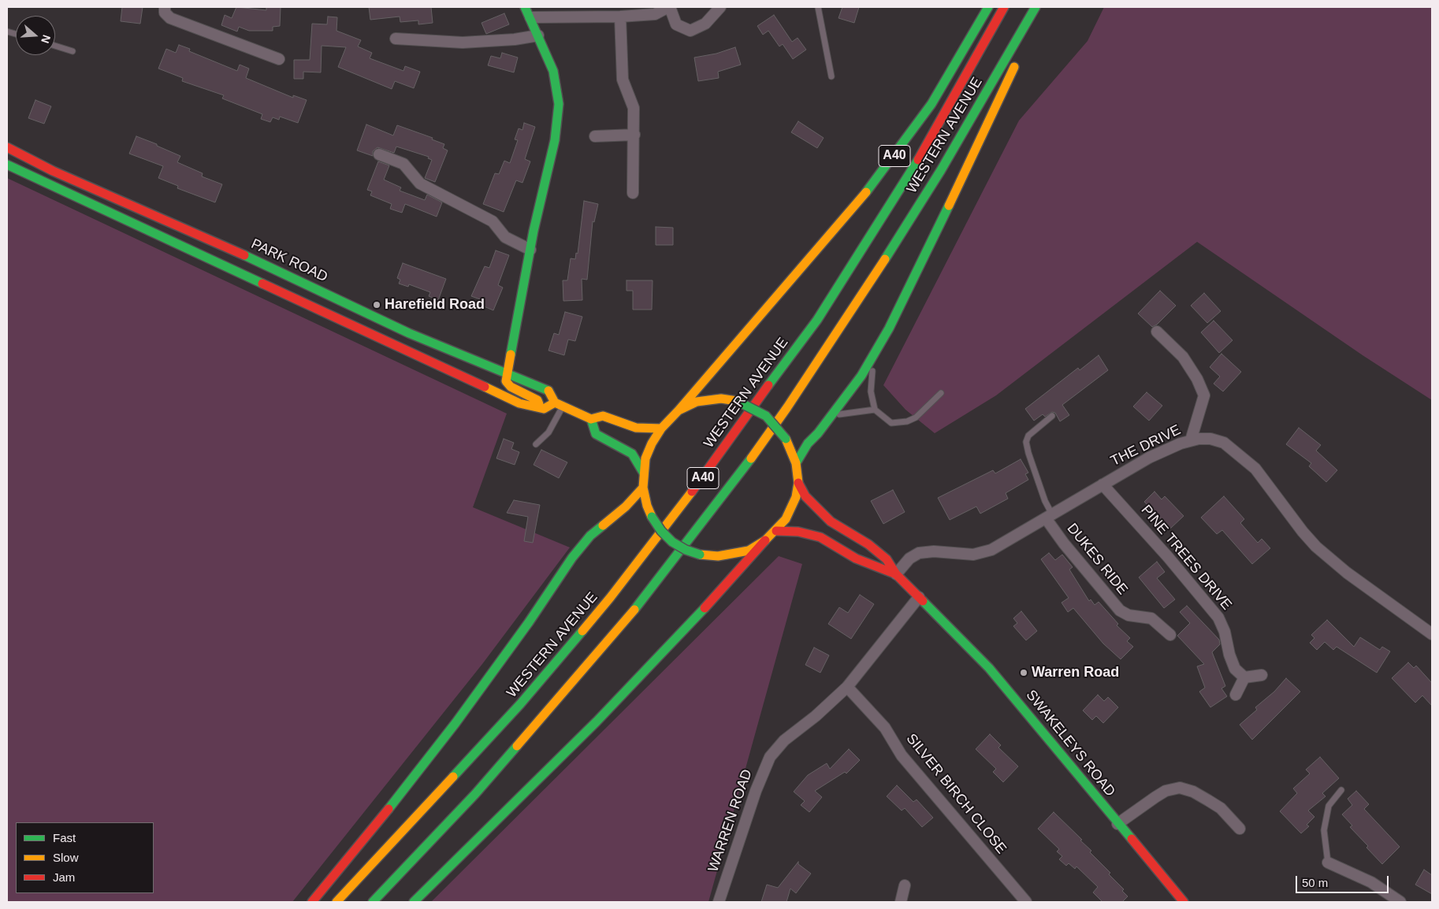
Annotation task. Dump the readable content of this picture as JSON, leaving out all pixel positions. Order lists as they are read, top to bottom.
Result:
{
  "streets": {
    "main road": [
      "WESTERN AVENUE",
      "A40",
      "PARK ROAD",
      "SWAKELEYS ROAD"
    ],
    "street": [
      "THE DRIVE",
      "PINE TREES DRIVE",
      "DUKES RIDE",
      "SILVER BIRCH CLOSE",
      "WARREN ROAD"
    ]
  },
  "crossings": [
    ["THE DRIVE", "PINE TREES DRIVE"],
    ["THE DRIVE", "DUKES RIDE"],
    ["THE DRIVE", "SWAKELEYS ROAD"],
    ["SWAKELEYS ROAD", "WARREN ROAD"],
    ["SILVER BIRCH CLOSE", "WARREN ROAD"]
  ],
  "places": ["Harefield Road", "Warren Road"],
  "legend": ["Fast", "Slow", "Jam"],
  "scale_bar": "50 m",
  "north": "right"
}
